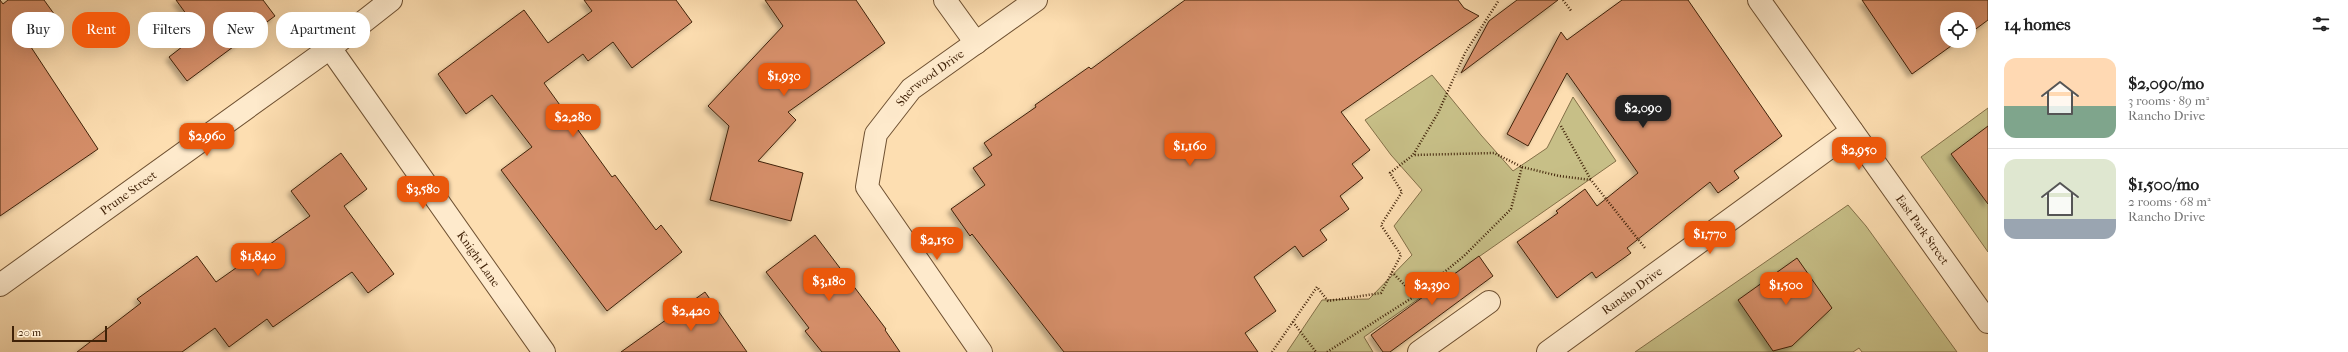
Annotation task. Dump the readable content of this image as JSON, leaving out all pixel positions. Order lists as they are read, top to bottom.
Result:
{
  "streets": {
    "street": [
      "Sherwood Drive",
      "Prune Street",
      "East Park Street",
      "Knight Lane",
      "Rancho Drive"
    ]
  },
  "crossings": [
    ["Prune Street", "Knight Lane"],
    ["East Park Street", "Rancho Drive"]
  ],
  "scale_bar": "20 m",
  "page": {
    "heading": "14 homes",
    "chip": [
      "Buy",
      "Rent",
      "Filters",
      "New",
      "Apartment"
    ],
    "list": [
      {
        "name": "$2,090/mo",
        "note": "3 rooms · 89 m² · Rancho Drive"
      },
      {
        "name": "$1,500/mo",
        "note": "2 rooms · 68 m² · Rancho Drive"
      }
    ],
    "price": [
      "$1,930",
      "$2,090",
      "$2,280",
      "$2,960",
      "$1,160",
      "$2,950",
      "$3,580",
      "$1,770",
      "$2,150",
      "$1,840",
      "$3,180",
      "$2,390",
      "$1,500",
      "$2,420"
    ],
    "scale": "20 m"
  }
}
